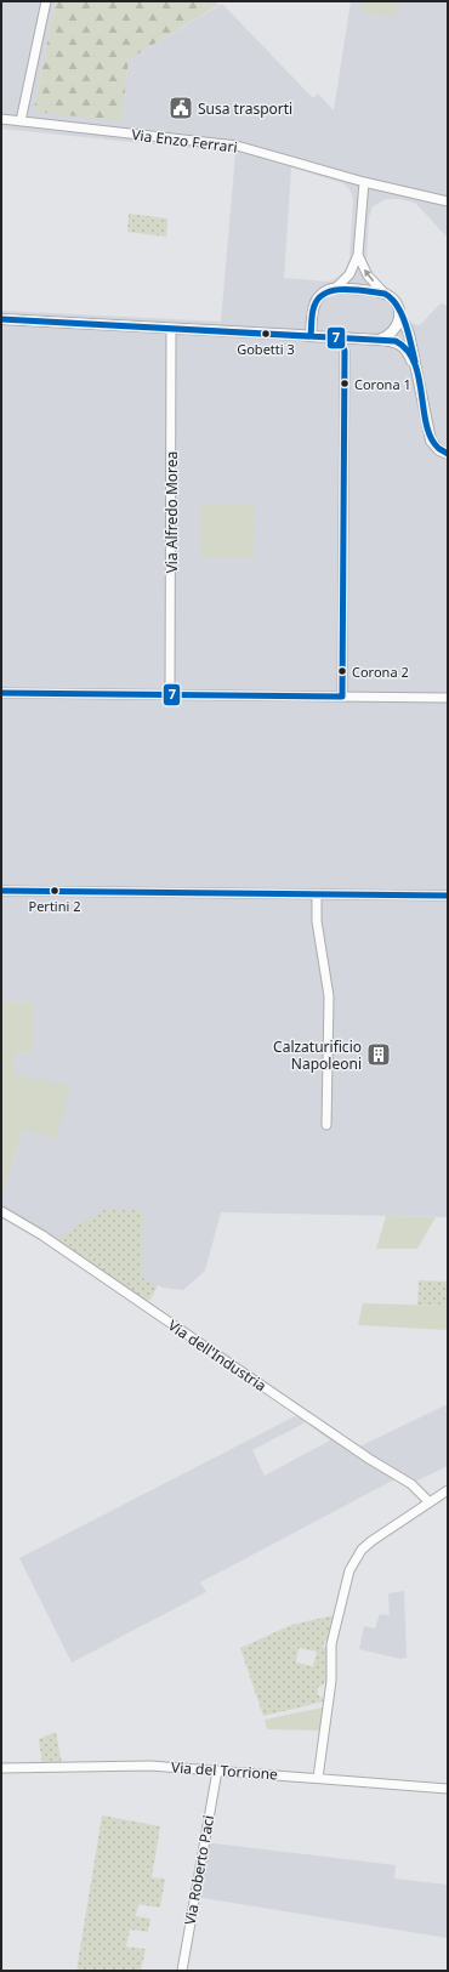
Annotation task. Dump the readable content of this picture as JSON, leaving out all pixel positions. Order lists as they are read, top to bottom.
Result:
{
  "streets": {
    "street": [
      "Via Enzo Ferrari",
      "Via Alfredo Morea",
      "Via dell'Industria",
      "Via del Torrione",
      "Via Roberto Paci"
    ]
  },
  "crossings": [
    ["Via del Torrione", "Via Roberto Paci"]
  ],
  "places": {
    "public building": ["Susa trasporti"],
    "other": [
      "Gobetti 3",
      "Corona 1",
      "Corona 2",
      "Pertini 2"
    ],
    "building": ["Calzaturificio Napoleoni"]
  },
  "lines": ["transit line 7"]
}
